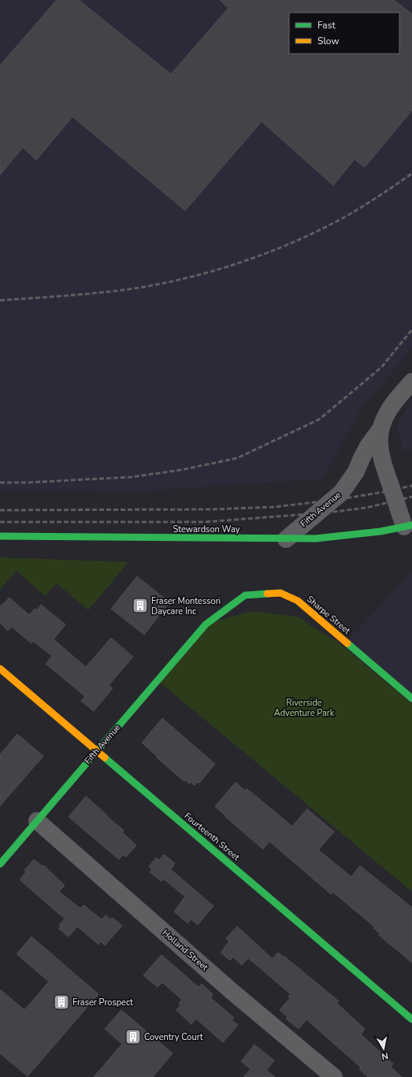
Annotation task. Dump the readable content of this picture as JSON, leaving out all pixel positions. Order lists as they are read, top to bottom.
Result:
{
  "streets": {
    "street": [
      "Fifth Avenue",
      "Stewardson Way",
      "Sharpe Street",
      "Fourteenth Street",
      "Holland Street"
    ]
  },
  "crossings": [
    ["Fifth Avenue", "Stewardson Way"],
    ["Fifth Avenue", "Sharpe Street"],
    ["Fifth Avenue", "Fourteenth Street"],
    ["Fifth Avenue", "Holland Street"]
  ],
  "parks": ["Riverside Adventure Park"],
  "places": {
    "building": ["Fraser Montessori Daycare Inc", "Fraser Prospect", "Coventry Court"]
  },
  "legend": ["Fast", "Slow"],
  "north": "bottom"
}
